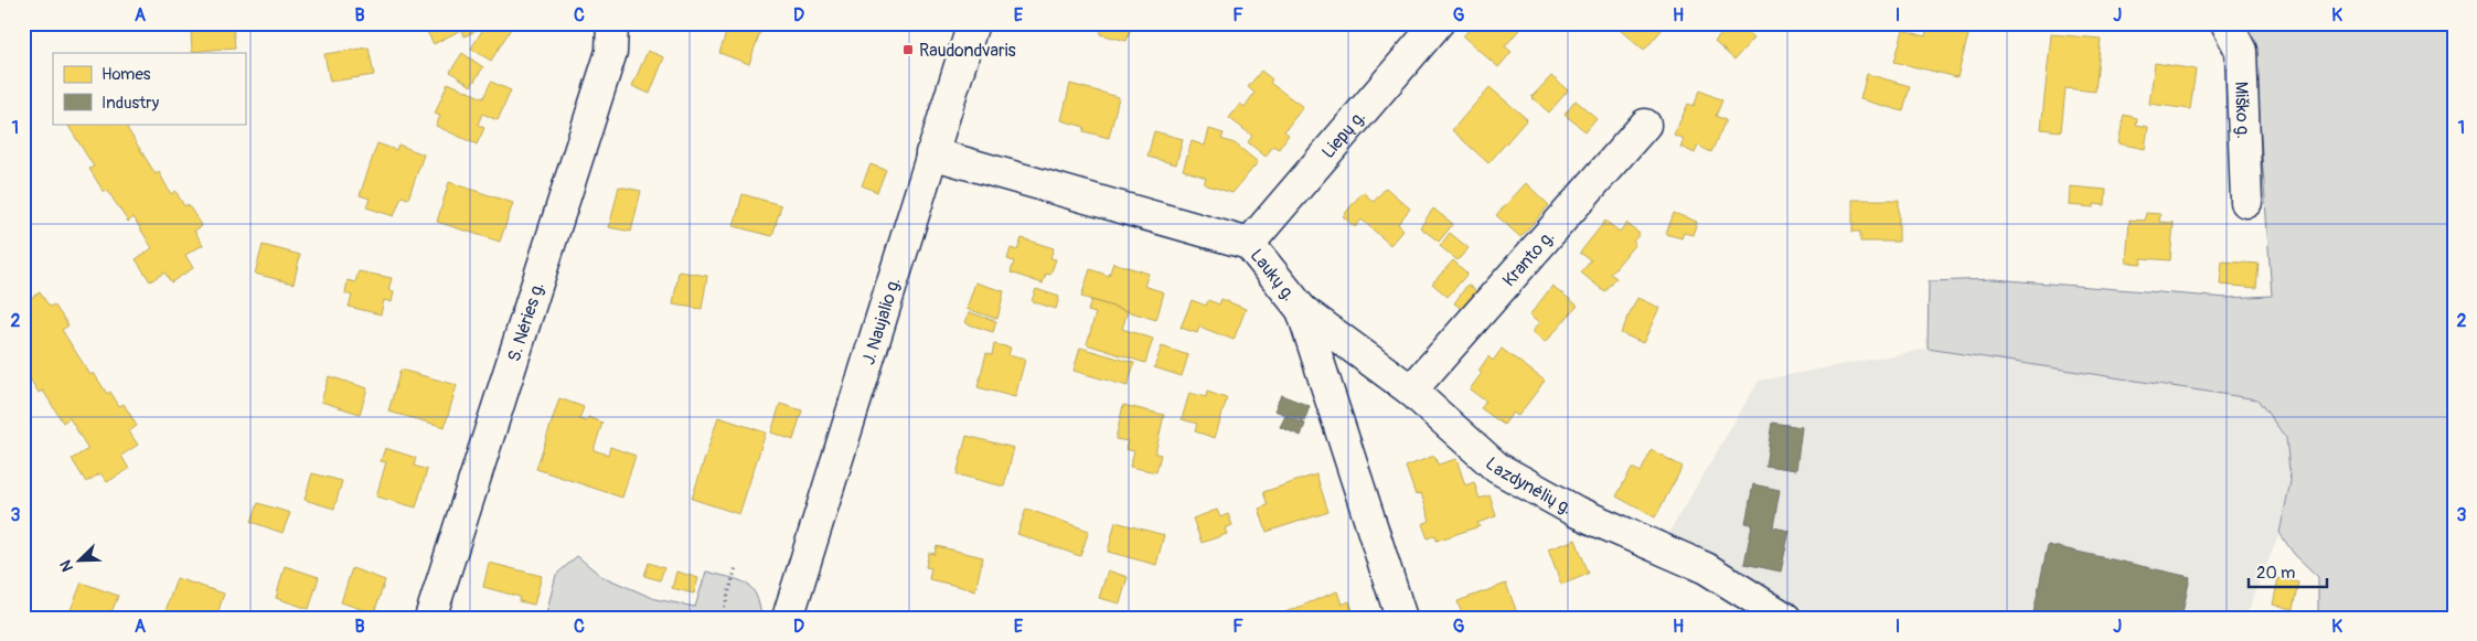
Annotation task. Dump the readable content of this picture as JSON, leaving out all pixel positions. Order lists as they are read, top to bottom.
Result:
{
  "streets": {
    "street": [
      "Miško g.",
      "Liepų g.",
      "Kranto g.",
      "Laukų g.",
      "J. Naujalio g.",
      "S. Nėries g.",
      "Lazdynėlių g."
    ]
  },
  "crossings": [
    ["Liepų g.", "Laukų g."],
    ["Kranto g.", "Lazdynėlių g."],
    ["Laukų g.", "J. Naujalio g."],
    ["Laukų g.", "Lazdynėlių g."]
  ],
  "places": {
    "transit": ["Raudondvaris"]
  },
  "legend": ["Homes", "Industry"],
  "scale_bar": "20 m",
  "north": "bottom left",
  "grid": {
    "columns": [
      "A",
      "B",
      "C",
      "D",
      "E",
      "F",
      "G",
      "H",
      "I",
      "J",
      "K"
    ],
    "rows": ["1", "2", "3"]
  }
}
